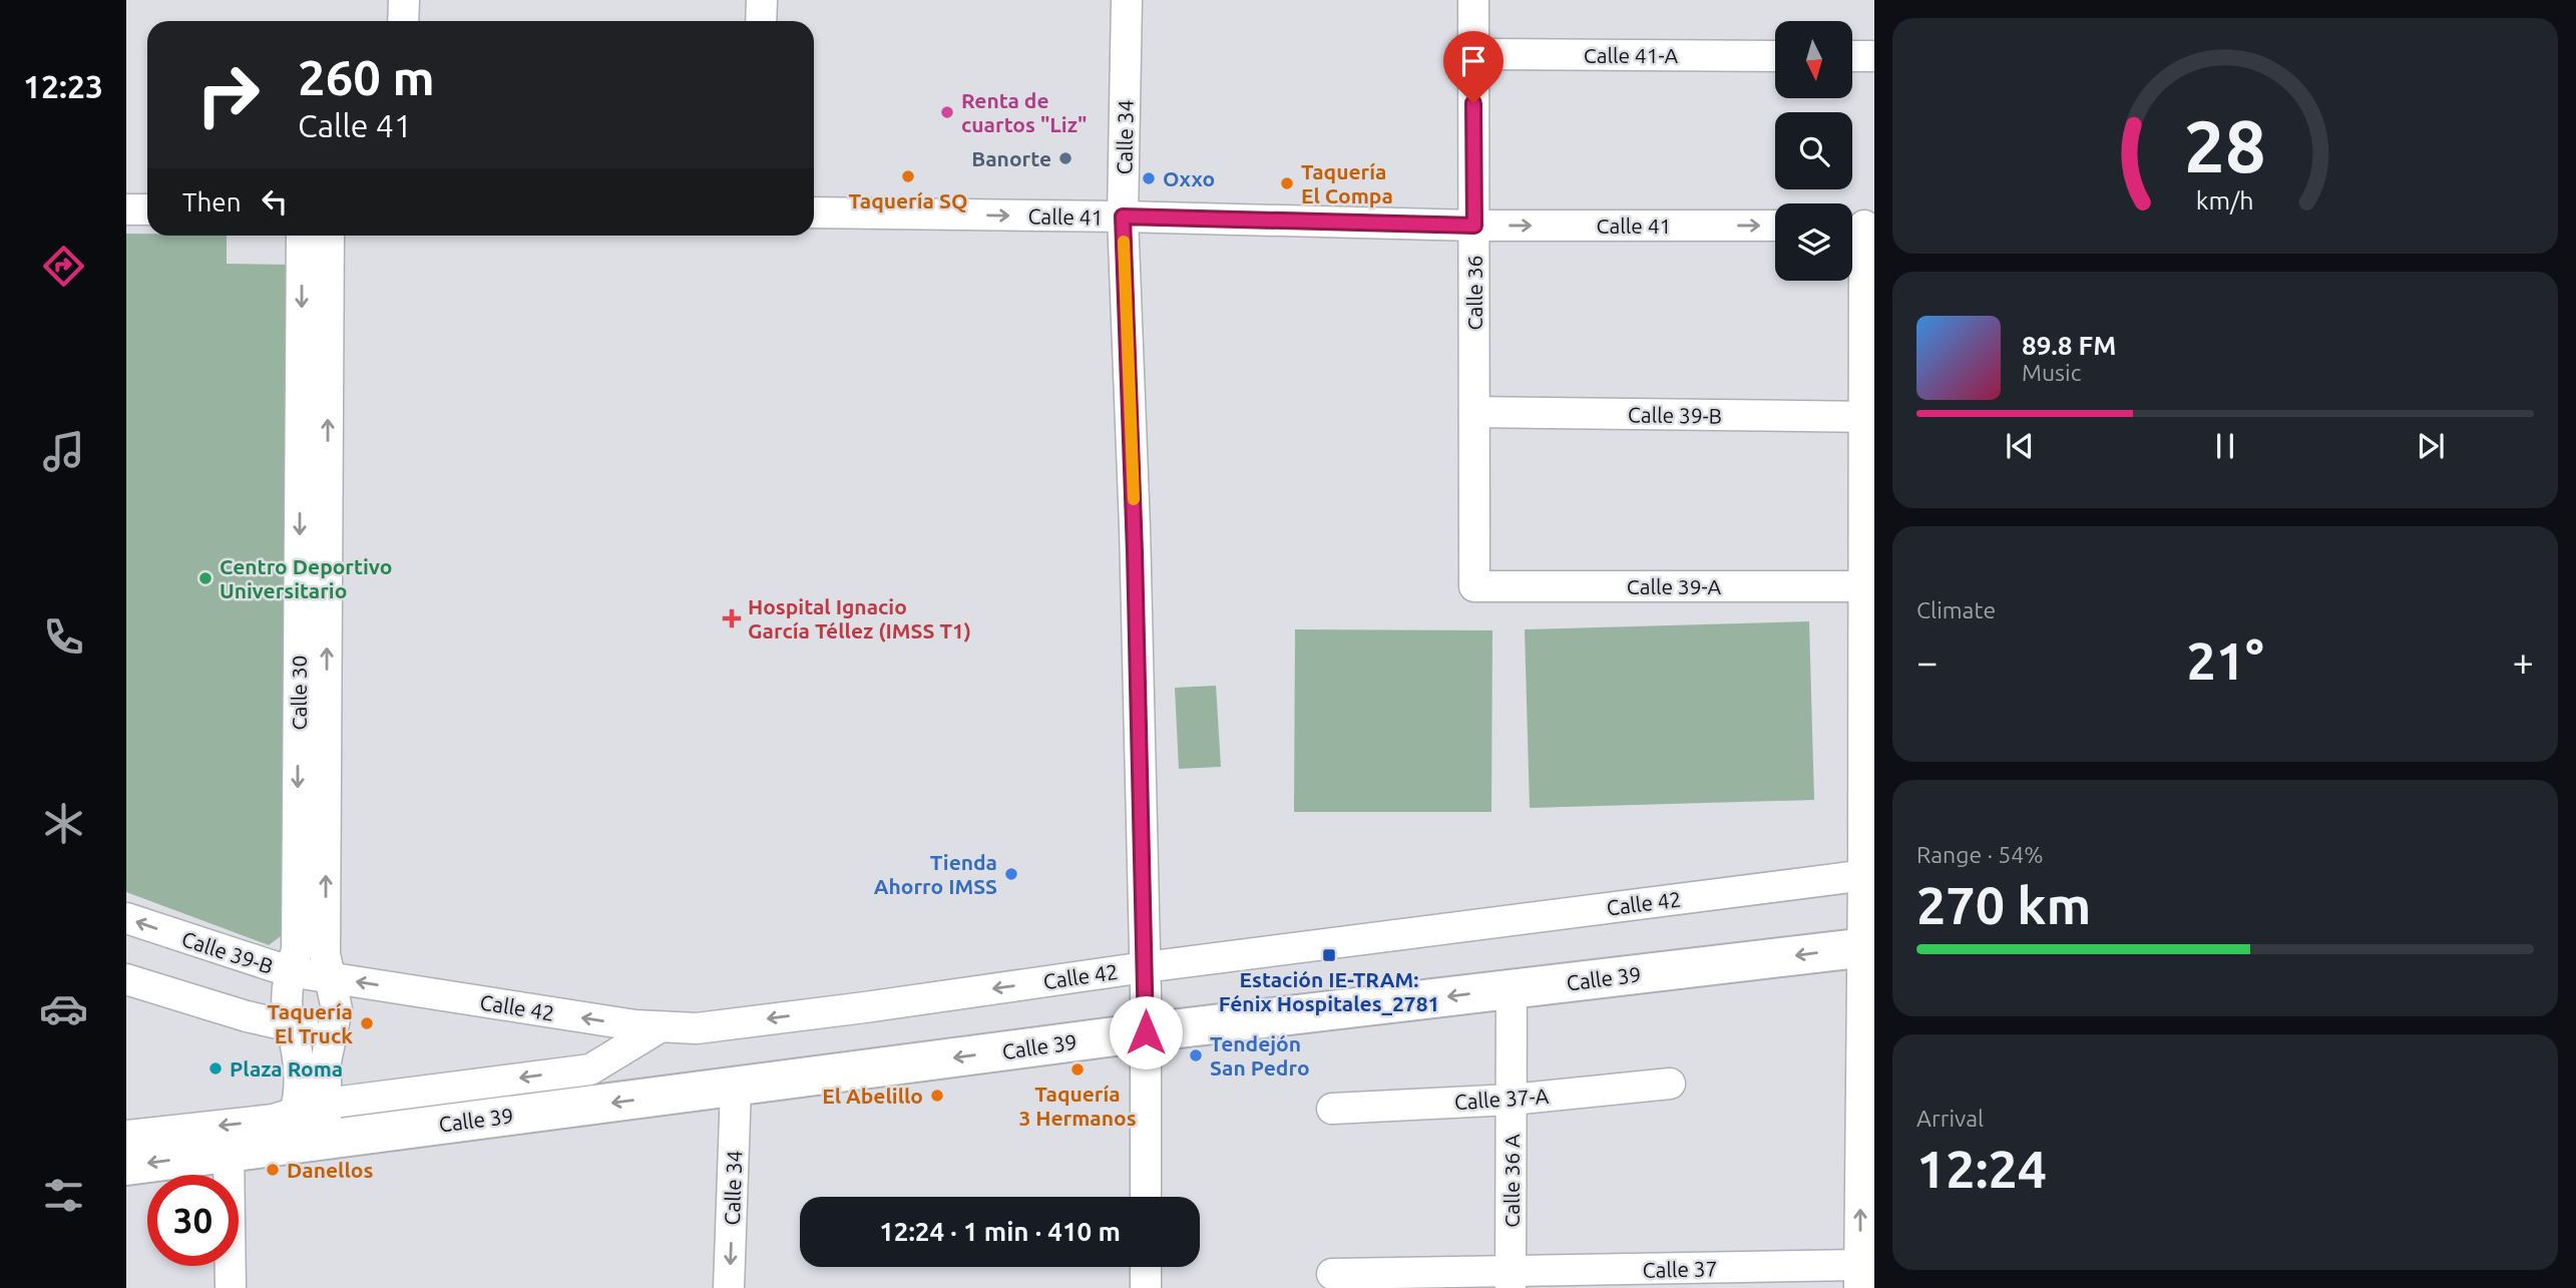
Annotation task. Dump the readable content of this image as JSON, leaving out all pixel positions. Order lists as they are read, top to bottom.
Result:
{
  "streets": {
    "main road": ["Calle 39"],
    "street": [
      "Calle 41-A",
      "Calle 34",
      "Calle 41",
      "Calle 36",
      "Calle 39-B",
      "Calle 39-A",
      "Calle 30",
      "Calle 42",
      "Calle 37-A",
      "Calle 36 A",
      "Calle 37"
    ]
  },
  "crossings": [
    ["Calle 41-A", "Calle 36"],
    ["Calle 34", "Calle 41"],
    ["Calle 34", "Calle 42"],
    ["Calle 34", "Calle 39"],
    ["Calle 41", "Calle 36"],
    ["Calle 36", "Calle 39-B"],
    ["Calle 36", "Calle 39-A"],
    ["Calle 39-B", "Calle 30"],
    ["Calle 39-B", "Calle 42"],
    ["Calle 30", "Calle 42"],
    ["Calle 30", "Calle 39"],
    ["Calle 39", "Calle 36 A"],
    ["Calle 37-A", "Calle 36 A"],
    ["Calle 36 A", "Calle 37"]
  ],
  "one_way": ["Calle 41", "Calle 39"],
  "places": {
    "other": [
      "Renta de cuartos \"Liz\"",
      "Banorte",
      "Taquería SQ",
      "Oxxo",
      "Taquería El Compa",
      "Centro Deportivo Universitario",
      "Tienda Ahorro IMSS",
      "Taquería El Truck",
      "Tendejón San Pedro",
      "Plaza Roma",
      "Taquería 3 Hermanos",
      "El Abelillo",
      "Danellos"
    ],
    "health": ["Hospital Ignacio García Téllez (IMSS T1)"],
    "transit": ["Estación IE-TRAM: Fénix Hospitales_2781"]
  },
  "north": "bottom",
  "page": {
    "tabs": "12:23",
    "turn": ["260 m", "Calle 41"],
    "then": "Then",
    "song": ["89.8 FM", "Music"],
    "tile": [
      "Climate",
      ["Range · 54%", "270 km"],
      ["Arrival", "12:24"]
    ],
    "heat": ["−", "21°", "+"],
    "limit": "30",
    "trip": "12:24 · 1 min · 410 m",
    "gauge": ["28", "km/h"]
  }
}
